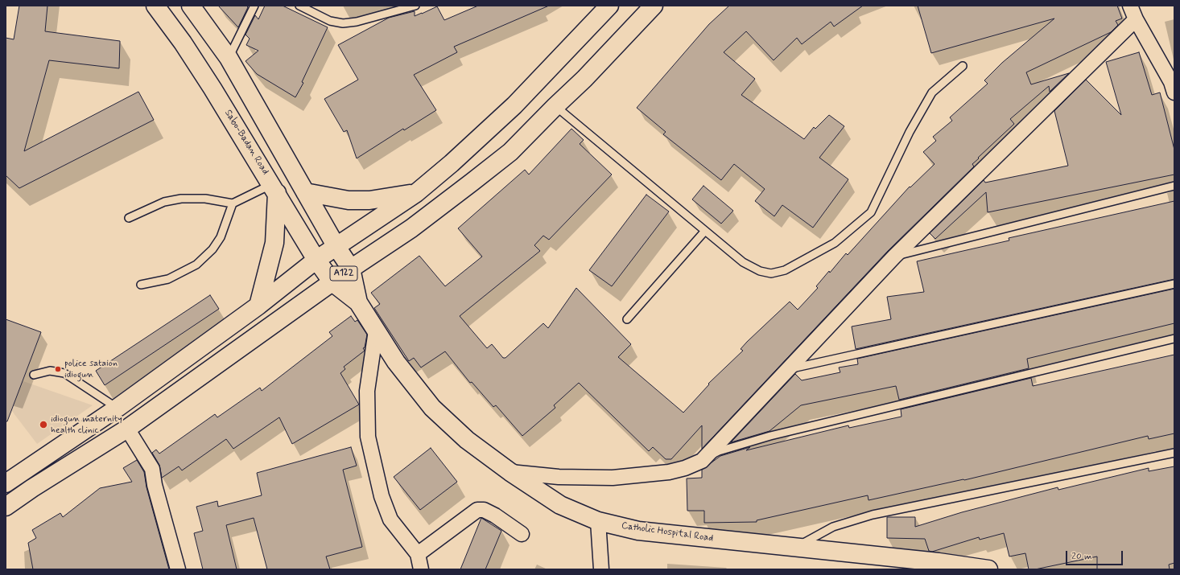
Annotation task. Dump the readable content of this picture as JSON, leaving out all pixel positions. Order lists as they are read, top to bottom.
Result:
{
  "streets": {
    "main road": ["Sabo-Badan Road", "A122", "Catholic Hospital Road"]
  },
  "crossings": [
    ["Sabo-Badan Road", "A122"],
    ["Sabo-Badan Road", "Catholic Hospital Road"],
    ["A122", "Catholic Hospital Road"]
  ],
  "places": ["police sataion idiogun", "idiogun maternity health clinic"],
  "scale_bar": "20 m"
}
